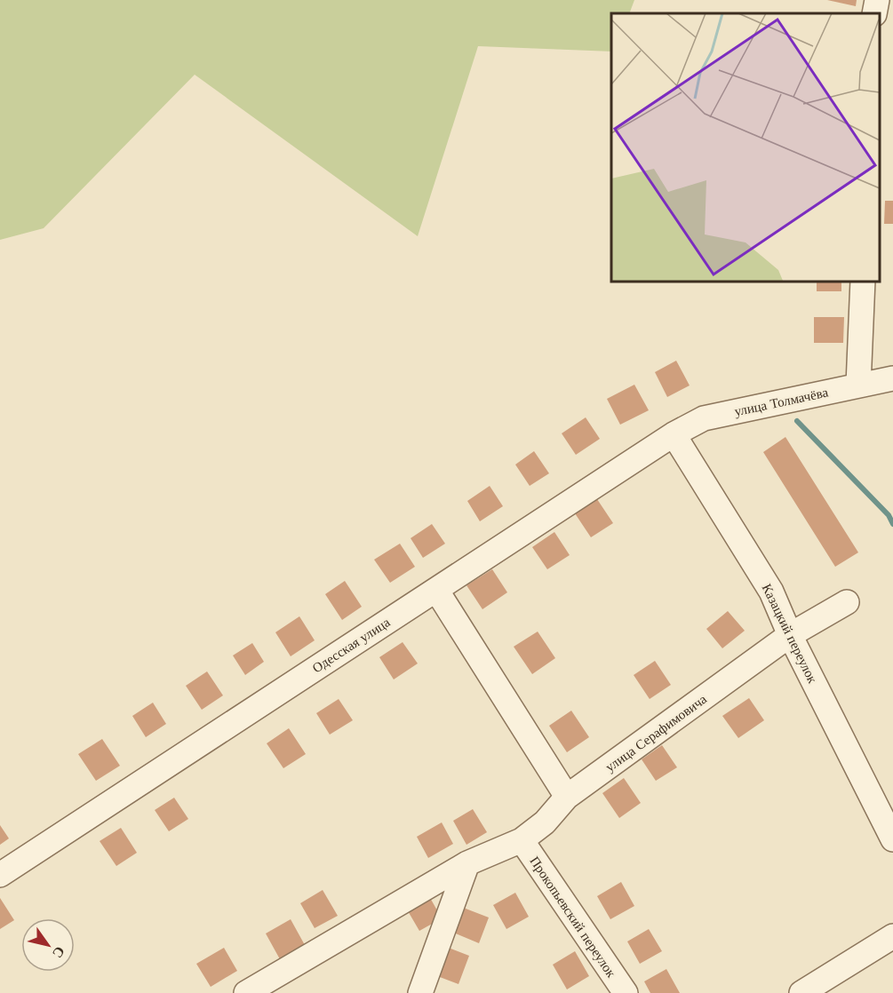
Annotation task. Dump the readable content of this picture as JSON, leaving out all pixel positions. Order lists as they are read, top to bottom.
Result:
{
  "streets": {
    "street": [
      "улица Толмачёва",
      "Казацкий переулок",
      "Одесская улица",
      "улица Серафимовича",
      "Прокопьевский переулок"
    ]
  },
  "crossings": [
    ["улица Толмачёва", "Одесская улица"],
    ["Казацкий переулок", "Одесская улица"],
    ["Казацкий переулок", "улица Серафимовича"],
    ["улица Серафимовича", "Прокопьевский переулок"]
  ],
  "north": "bottom right"
}
